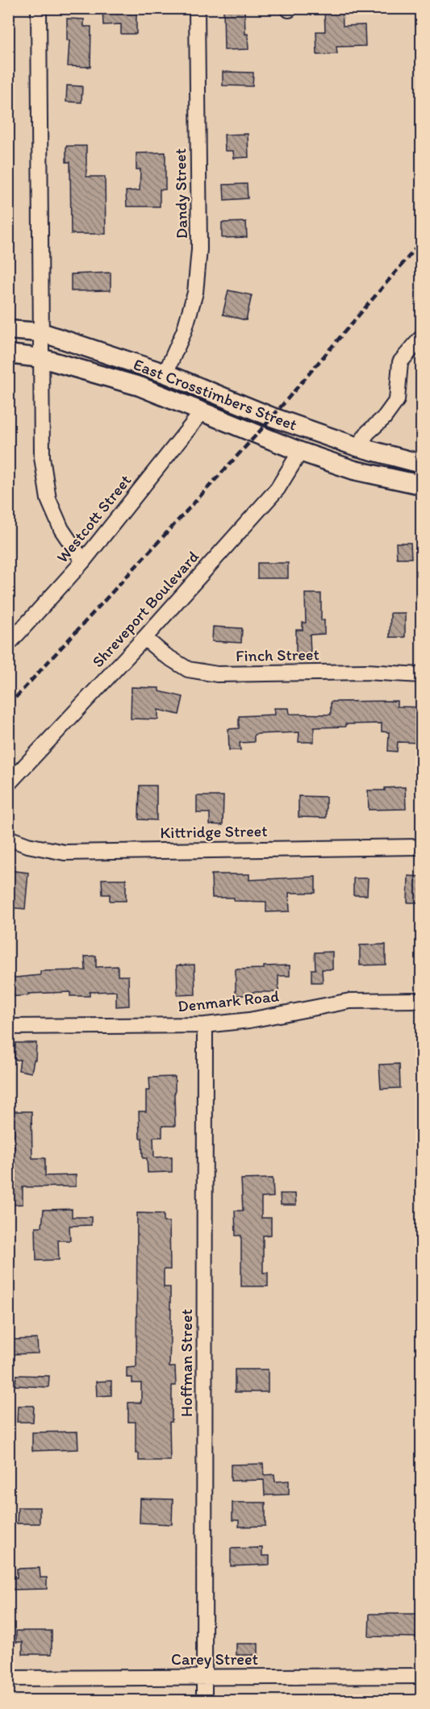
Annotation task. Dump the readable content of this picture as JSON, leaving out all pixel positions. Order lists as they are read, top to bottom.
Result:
{
  "streets": {
    "main road": ["East Crosstimbers Street"],
    "street": [
      "Dandy Street",
      "Westcott Street",
      "Shreveport Boulevard",
      "Finch Street",
      "Kittridge Street",
      "Denmark Road",
      "Hoffman Street",
      "Carey Street"
    ]
  },
  "crossings": [
    ["Dandy Street", "East Crosstimbers Street"],
    ["East Crosstimbers Street", "Westcott Street"],
    ["East Crosstimbers Street", "Shreveport Boulevard"],
    ["Shreveport Boulevard", "Finch Street"],
    ["Denmark Road", "Hoffman Street"],
    ["Hoffman Street", "Carey Street"]
  ]
}
